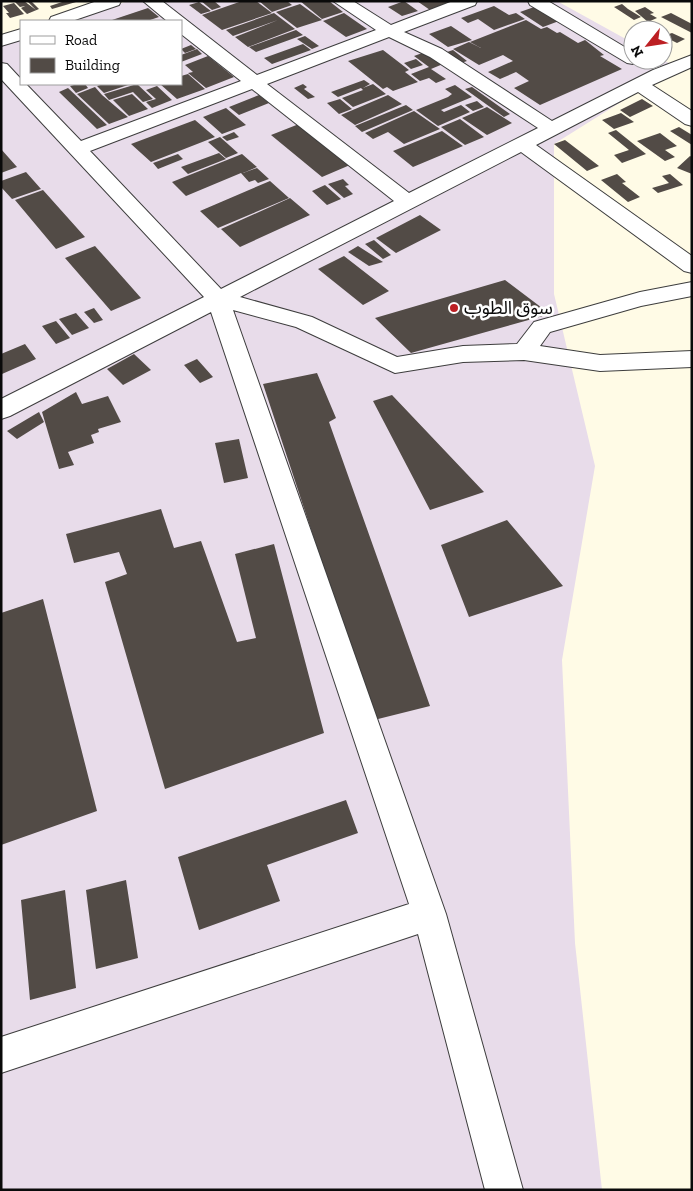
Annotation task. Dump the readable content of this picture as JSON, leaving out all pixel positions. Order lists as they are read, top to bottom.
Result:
{
  "places": ["سوق الطوب"],
  "legend": ["Road", "Building"],
  "north": "bottom left"
}
